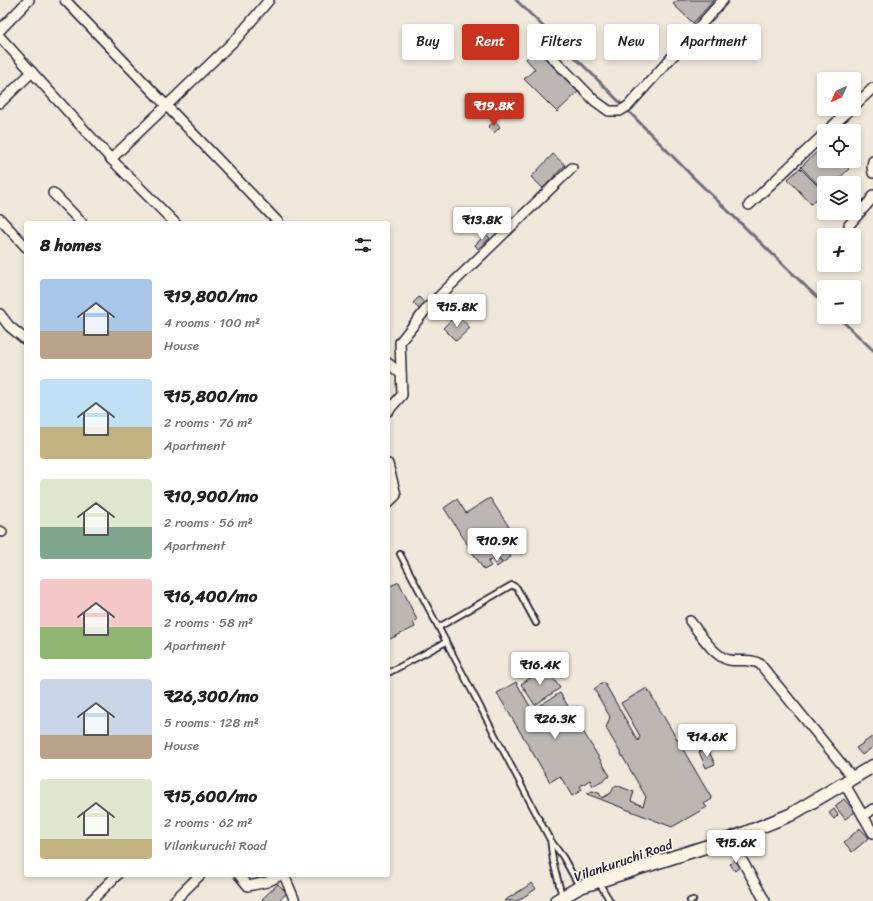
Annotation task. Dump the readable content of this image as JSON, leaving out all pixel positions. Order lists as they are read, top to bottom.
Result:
{
  "streets": {
    "street": ["Vilankuruchi Road"]
  },
  "north": "bottom left",
  "page": {
    "chip": [
      "Buy",
      "Rent",
      "Filters",
      "New",
      "Apartment"
    ],
    "map_buttons": ["+", "−"],
    "price": [
      "₹19.8K",
      "₹13.8K",
      "₹15.8K",
      "₹10.9K",
      "₹16.4K",
      "₹26.3K",
      "₹14.6K",
      "₹15.6K"
    ],
    "heading": "8 homes",
    "list": [
      {
        "name": "₹19,800/mo",
        "note": "4 rooms · 100 m² · House"
      },
      {
        "name": "₹15,800/mo",
        "note": "2 rooms · 76 m² · Apartment"
      },
      {
        "name": "₹10,900/mo",
        "note": "2 rooms · 56 m² · Apartment"
      },
      {
        "name": "₹16,400/mo",
        "note": "2 rooms · 58 m² · Apartment"
      },
      {
        "name": "₹26,300/mo",
        "note": "5 rooms · 128 m² · House"
      },
      {
        "name": "₹15,600/mo",
        "note": "2 rooms · 62 m² · Vilankuruchi Road"
      }
    ]
  }
}
